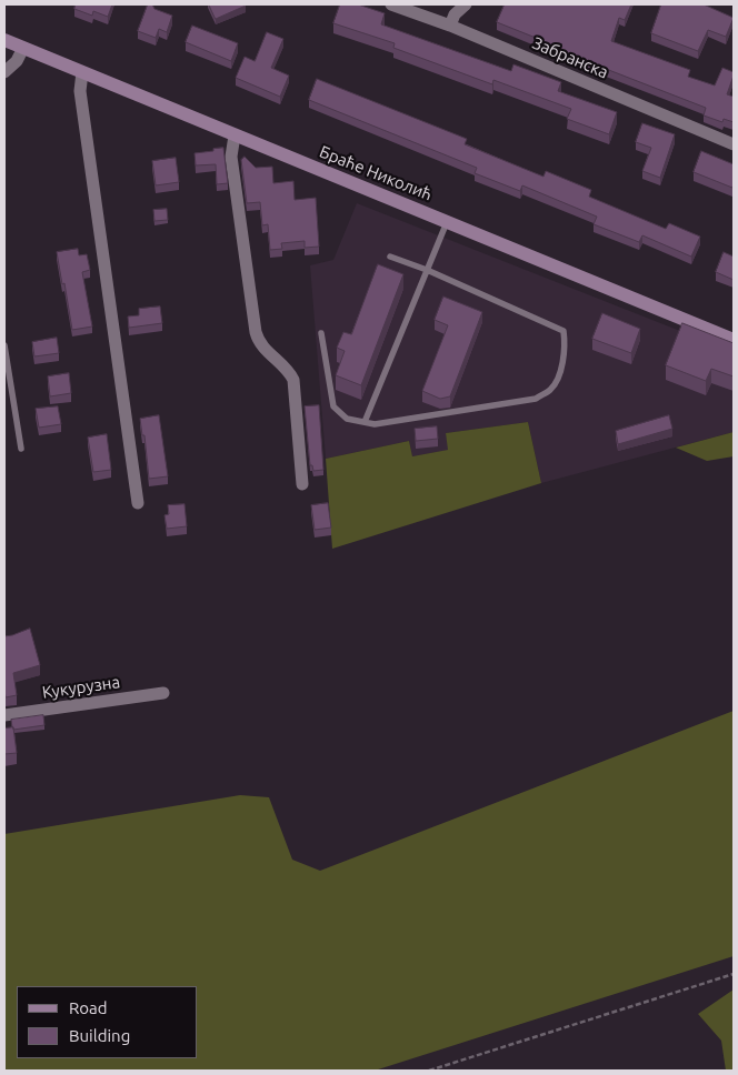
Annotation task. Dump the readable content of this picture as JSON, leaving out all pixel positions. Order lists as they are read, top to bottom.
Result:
{
  "streets": {
    "main road": ["Браће Николић"],
    "street": ["Забранска", "Кукурузна"]
  },
  "legend": ["Road", "Building"]
}
